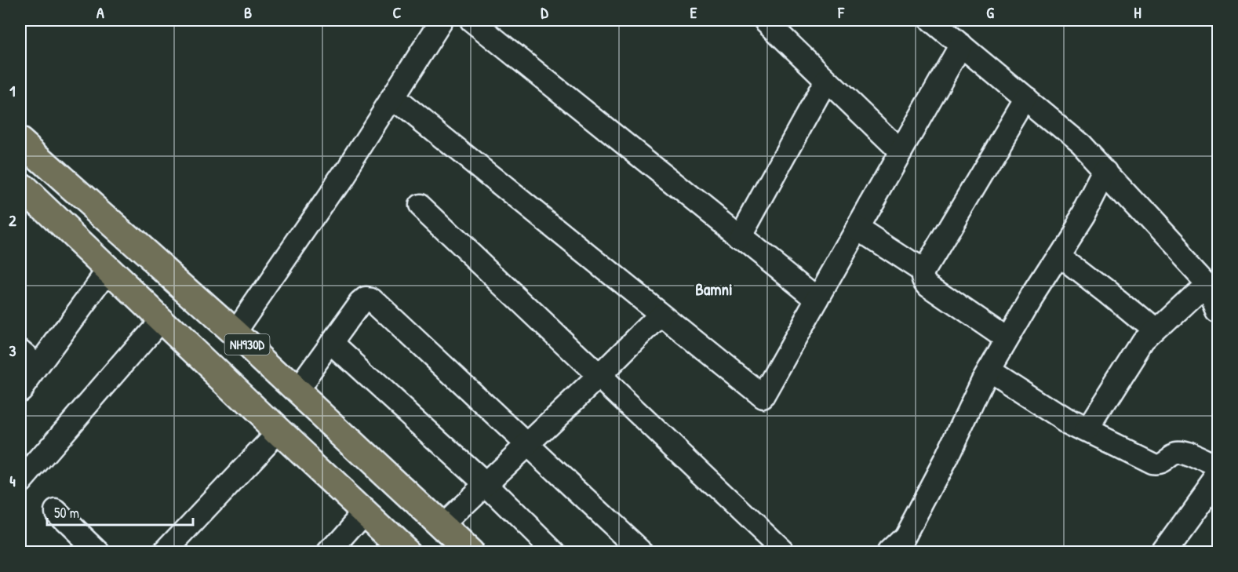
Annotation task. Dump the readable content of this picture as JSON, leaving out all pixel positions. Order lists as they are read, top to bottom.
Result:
{
  "streets": {
    "highway": ["NH930D"]
  },
  "districts": ["Bamni"],
  "scale_bar": "50 m",
  "grid": {
    "columns": [
      "A",
      "B",
      "C",
      "D",
      "E",
      "F",
      "G",
      "H"
    ],
    "rows": [
      "1",
      "2",
      "3",
      "4"
    ]
  }
}
